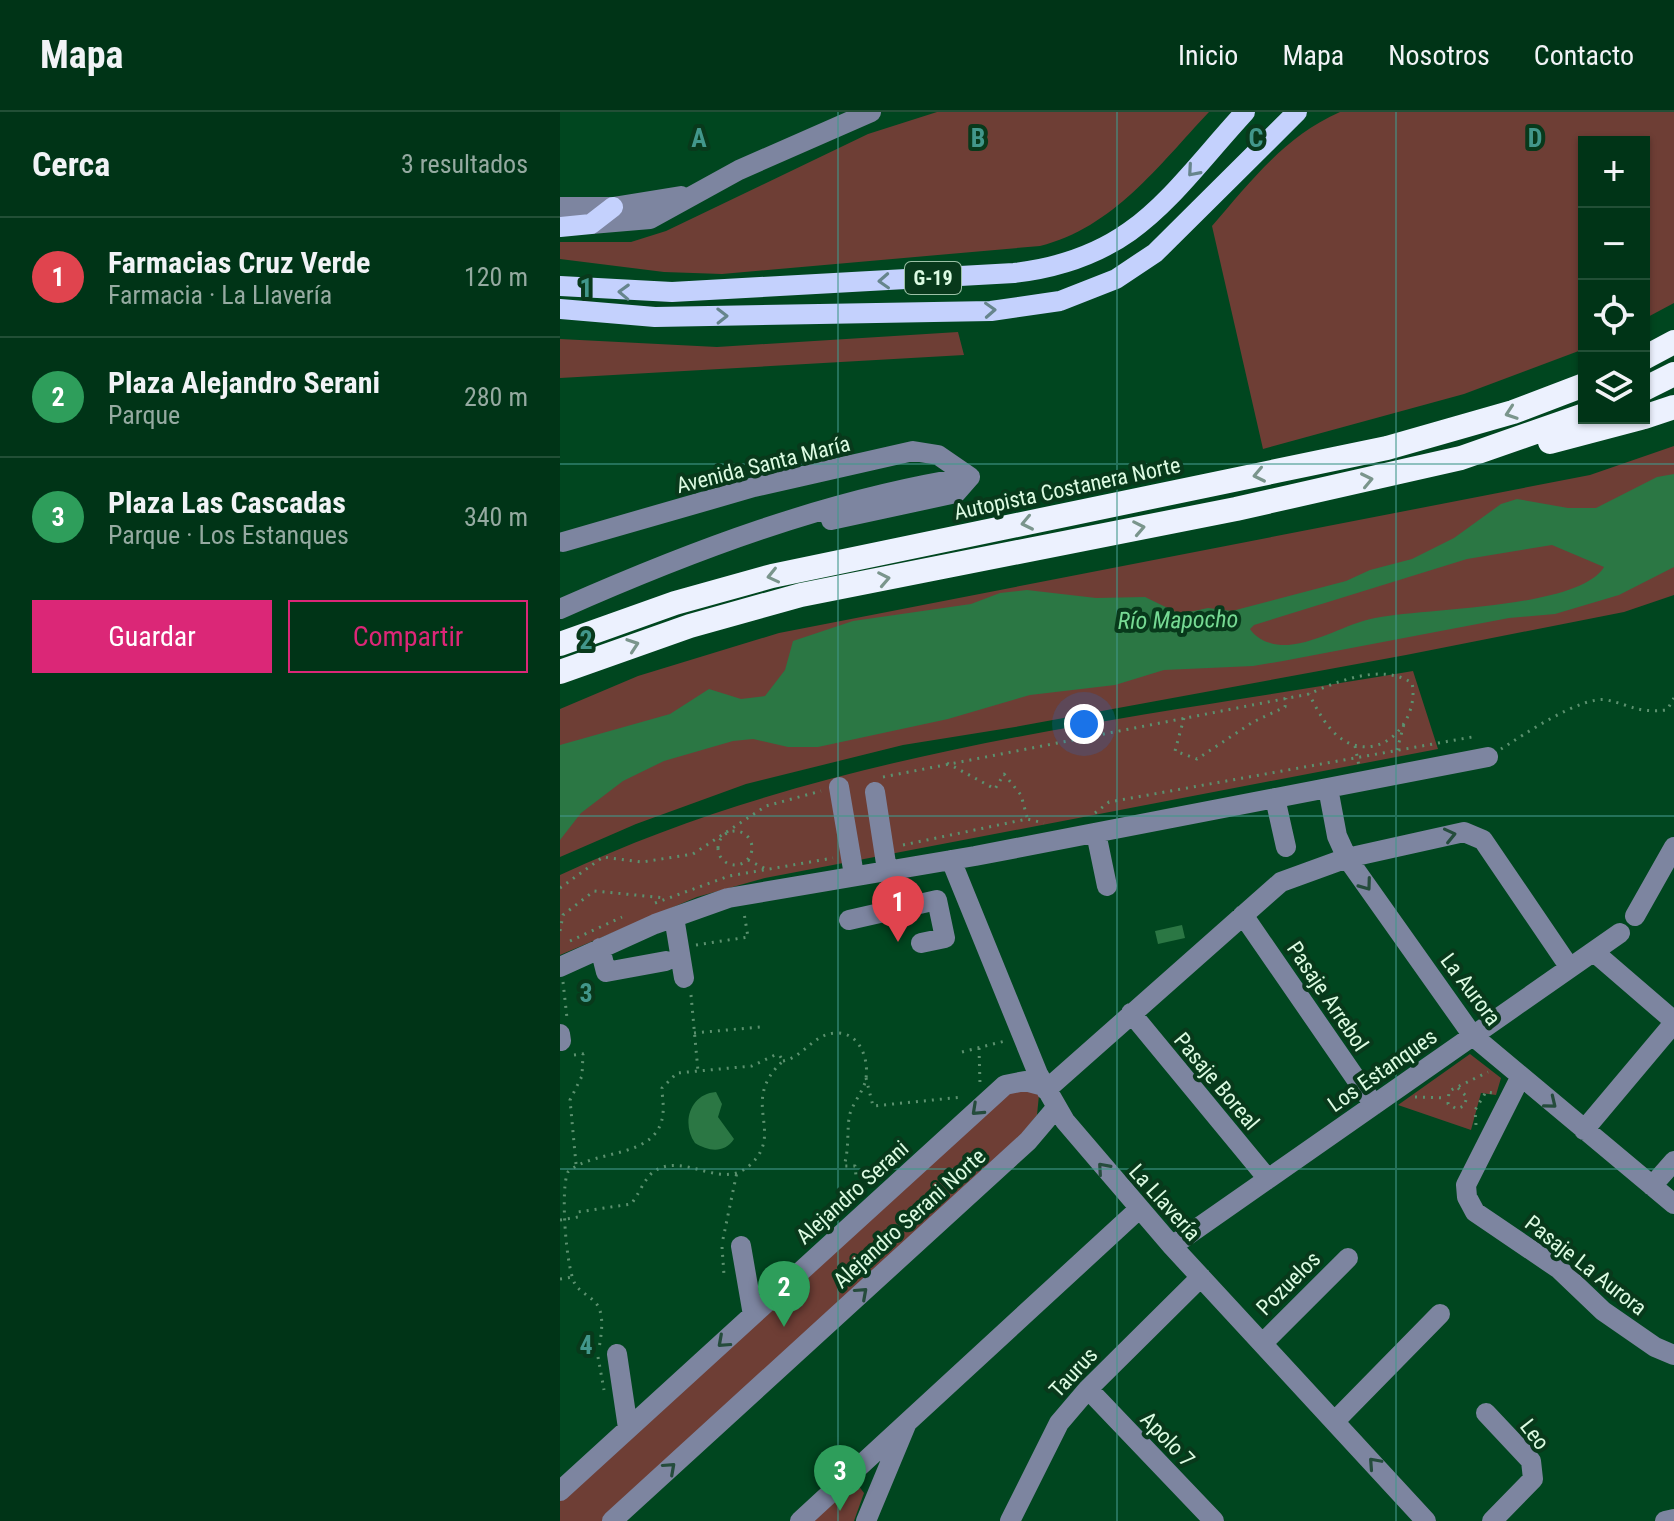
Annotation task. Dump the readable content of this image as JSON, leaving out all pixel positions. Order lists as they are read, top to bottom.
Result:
{
  "streets": {
    "highway": ["Autopista Costanera Norte"],
    "main road": ["G-19"],
    "street": [
      "Avenida Santa María",
      "La Aurora",
      "Pasaje Arrebol",
      "Los Estanques",
      "Pasaje Boreal",
      "Alejandro Serani",
      "La Llavería",
      "Alejandro Serani Norte",
      "Pasaje La Aurora",
      "Pozuelos",
      "Taurus",
      "Leo",
      "Apolo 7"
    ]
  },
  "crossings": [
    ["La Aurora", "Los Estanques"],
    ["La Aurora", "Pasaje La Aurora"],
    ["Pasaje Arrebol", "Los Estanques"],
    ["Los Estanques", "Pasaje Boreal"],
    ["Los Estanques", "La Llavería"],
    ["Alejandro Serani", "La Llavería"],
    ["La Llavería", "Alejandro Serani Norte"],
    ["La Llavería", "Pozuelos"],
    ["La Llavería", "Taurus"],
    ["Taurus", "Apolo 7"]
  ],
  "one_way": ["La Aurora", "Alejandro Serani"],
  "water": ["Río Mapocho"],
  "page": {
    "header": "Mapa",
    "nav": [
      "Inicio",
      "Mapa",
      "Nosotros",
      "Contacto"
    ],
    "heading": ["Cerca", "3 resultados"],
    "map_buttons": ["+", "−"],
    "list": [
      {
        "mark": "1",
        "name": "Farmacias Cruz Verde",
        "note": "Farmacia · La Llavería",
        "value": "120 m"
      },
      {
        "mark": "2",
        "name": "Plaza Alejandro Serani",
        "note": "Parque",
        "value": "280 m"
      },
      {
        "mark": "3",
        "name": "Plaza Las Cascadas",
        "note": "Parque · Los Estanques",
        "value": "340 m"
      }
    ],
    "buttons": ["Guardar", "Compartir"],
    "pins": ["1", "2", "3"]
  },
  "grid": {
    "columns": [
      "A",
      "B",
      "C",
      "D"
    ],
    "rows": [
      "1",
      "2",
      "3",
      "4"
    ]
  }
}
